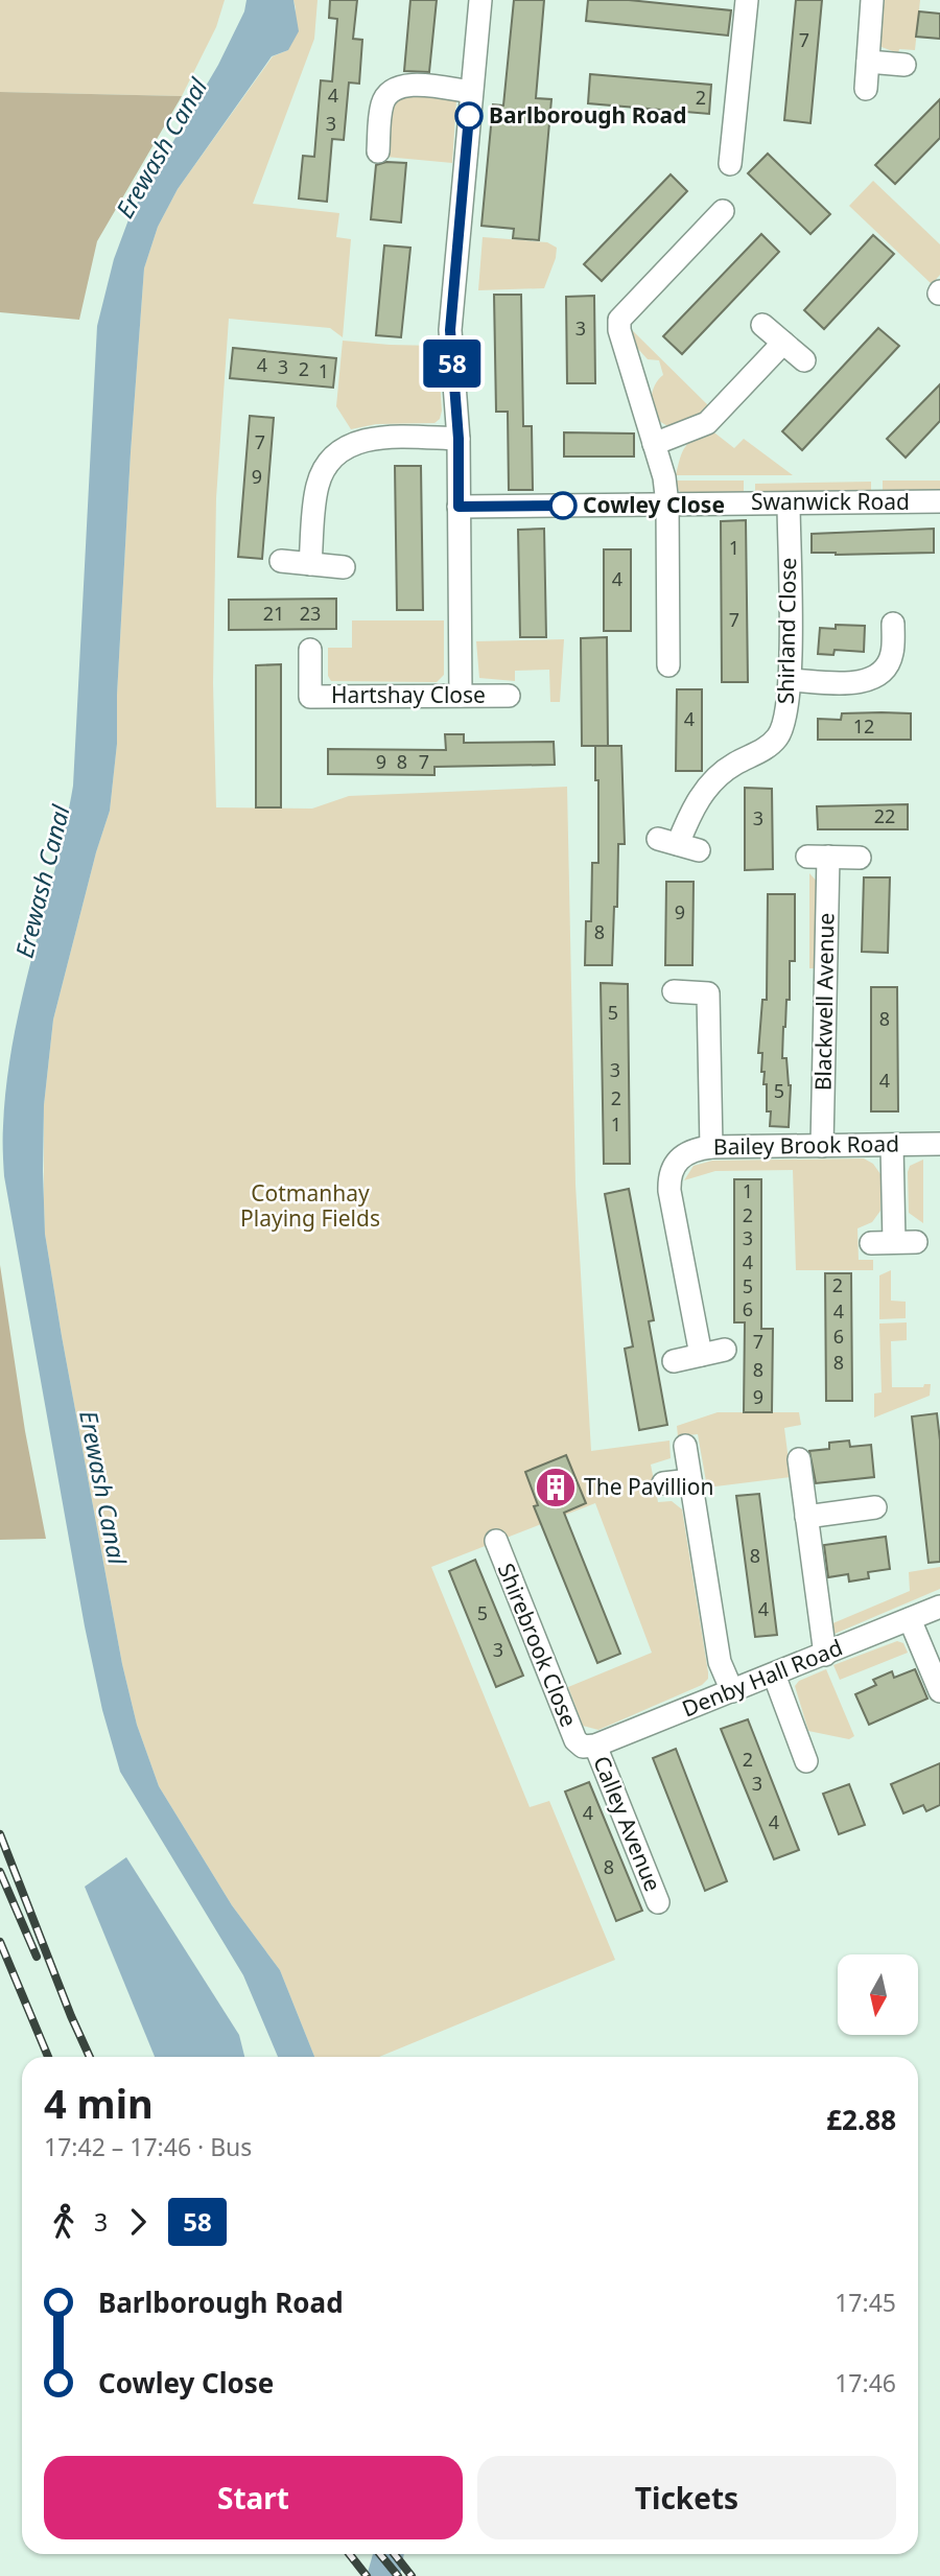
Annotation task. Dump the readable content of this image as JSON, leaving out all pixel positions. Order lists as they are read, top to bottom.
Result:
{
  "streets": {
    "street": [
      "Swanwick Road",
      "Shirland Close",
      "Hartshay Close",
      "Blackwell Avenue",
      "Bailey Brook Road",
      "Shirebrook Close",
      "Denby Hall Road",
      "Calley Avenue"
    ]
  },
  "crossings": [
    ["Swanwick Road", "Shirland Close"],
    ["Blackwell Avenue", "Bailey Brook Road"],
    ["Shirebrook Close", "Denby Hall Road"],
    ["Shirebrook Close", "Calley Avenue"],
    ["Denby Hall Road", "Calley Avenue"]
  ],
  "water": ["Erewash Canal"],
  "parks": ["Cotmanhay Playing Fields"],
  "places": {
    "other": ["Barlborough Road", "Cowley Close"],
    "building": ["The Pavillion"]
  },
  "lines": ["bus line 58"],
  "house_numbers": [
    "7",
    "4",
    "2",
    "3",
    "3",
    "4",
    "3",
    "2",
    "1",
    "7",
    "9",
    "1",
    "4",
    "21",
    "23",
    "7",
    "4",
    "12",
    "9",
    "8",
    "7",
    "22",
    "3",
    "9",
    "8",
    "5",
    "8",
    "3",
    "4",
    "5",
    "2",
    "1",
    "1",
    "2",
    "3",
    "4",
    "2",
    "5",
    "6",
    "4",
    "6",
    "7",
    "8",
    "8",
    "9",
    "8",
    "4",
    "5",
    "3",
    "2",
    "3",
    "4",
    "4",
    "8"
  ],
  "north": "bottom",
  "page": {
    "on_map": "58",
    "heading": ["4 min", "17:42 – 17:46 · Bus", "£2.88"],
    "legs": ["3", "58"],
    "list": [
      {
        "name": "Barlborough Road",
        "value": "17:45"
      },
      {
        "name": "Cowley Close",
        "value": "17:46"
      }
    ],
    "buttons": ["Start", "Tickets"]
  }
}
